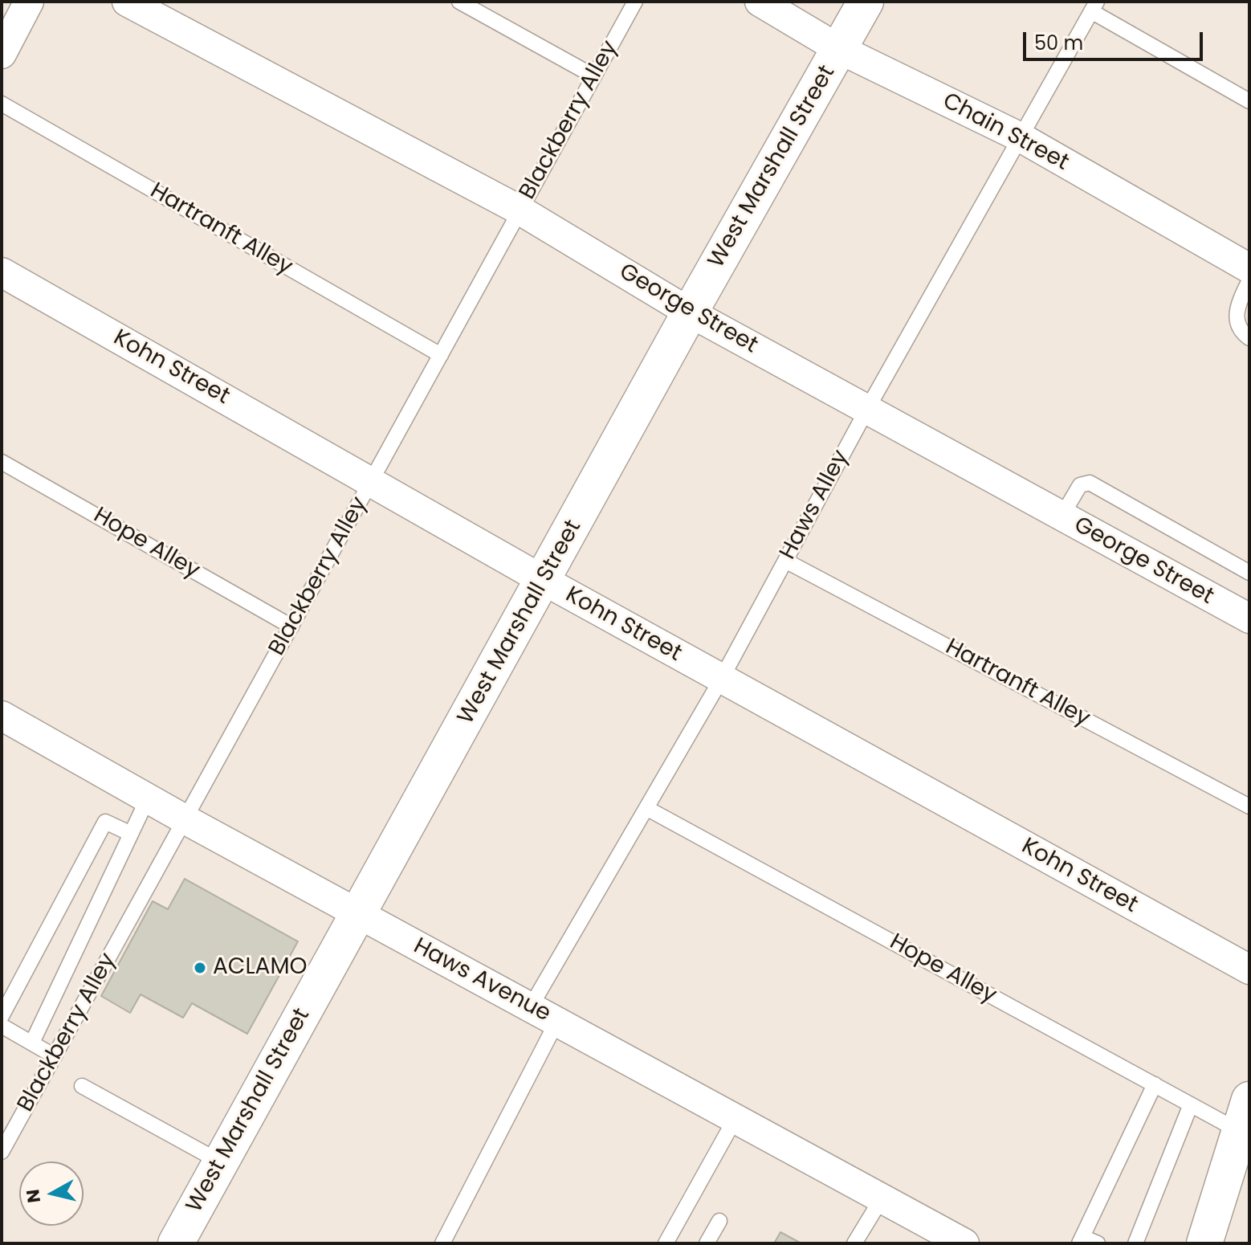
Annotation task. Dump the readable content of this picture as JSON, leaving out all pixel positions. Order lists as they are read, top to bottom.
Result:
{
  "streets": {
    "street": [
      "Chain Street",
      "West Marshall Street",
      "George Street",
      "Kohn Street",
      "Haws Avenue"
    ],
    "lane": [
      "Blackberry Alley",
      "Hartranft Alley",
      "Haws Alley",
      "Hope Alley"
    ]
  },
  "crossings": [
    ["Blackberry Alley", "Hartranft Alley"],
    ["Blackberry Alley", "George Street"],
    ["Blackberry Alley", "Kohn Street"],
    ["Blackberry Alley", "Hope Alley"],
    ["Blackberry Alley", "Haws Avenue"],
    ["Chain Street", "West Marshall Street"],
    ["Chain Street", "Haws Alley"],
    ["West Marshall Street", "George Street"],
    ["West Marshall Street", "Kohn Street"],
    ["West Marshall Street", "Haws Avenue"],
    ["Hartranft Alley", "Haws Alley"],
    ["George Street", "Haws Alley"],
    ["Kohn Street", "Haws Alley"],
    ["Haws Alley", "Hope Alley"],
    ["Haws Alley", "Haws Avenue"]
  ],
  "places": ["ACLAMO"],
  "scale_bar": "50 m",
  "north": "left"
}
